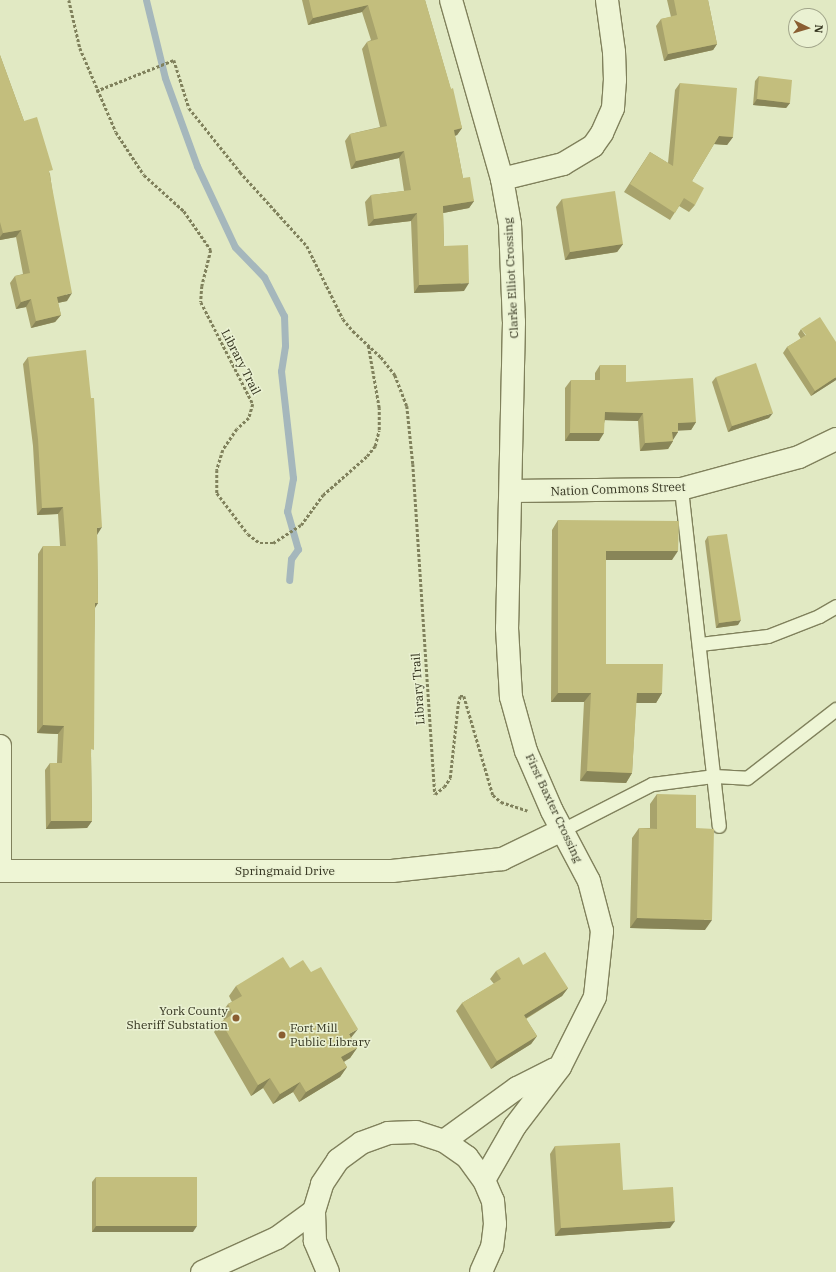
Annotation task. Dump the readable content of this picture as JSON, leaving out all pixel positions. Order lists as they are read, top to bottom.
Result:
{
  "streets": {
    "street": [
      "Clarke Elliot Crossing",
      "Nation Commons Street",
      "First Baxter Crossing",
      "Springmaid Drive"
    ],
    "path": ["Library Trail"]
  },
  "crossings": [
    ["Clarke Elliot Crossing", "Nation Commons Street"],
    ["Clarke Elliot Crossing", "First Baxter Crossing"],
    ["Nation Commons Street", "First Baxter Crossing"],
    ["First Baxter Crossing", "Springmaid Drive"]
  ],
  "places": ["York County Sheriff Substation", "Fort Mill Public Library"],
  "north": "right"
}
